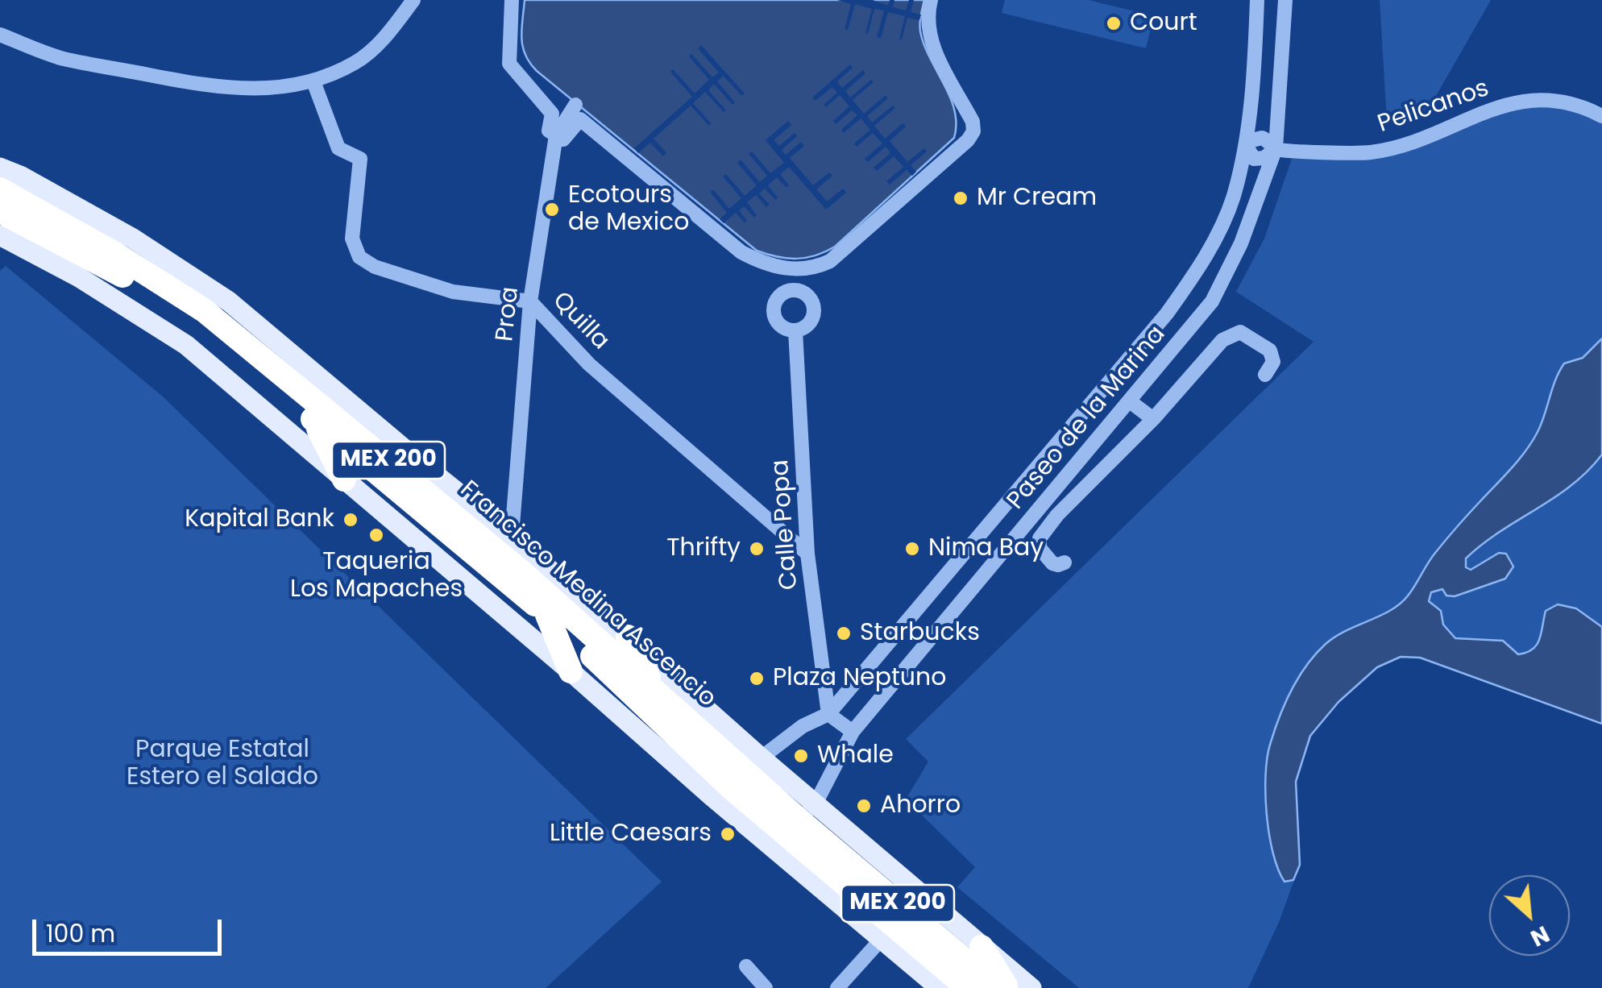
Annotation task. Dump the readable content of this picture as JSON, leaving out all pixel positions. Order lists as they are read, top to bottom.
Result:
{
  "streets": {
    "highway": ["MEX 200", "Francisco Medina Ascencio"],
    "street": [
      "Pelicanos",
      "Proa",
      "Quilla",
      "Paseo de la Marina",
      "Calle Popa"
    ]
  },
  "crossings": [
    ["Pelicanos", "Paseo de la Marina"],
    ["Proa", "Quilla"],
    ["Quilla", "Calle Popa"],
    ["Paseo de la Marina", "Calle Popa"],
    ["Paseo de la Marina", "Francisco Medina Ascencio"]
  ],
  "parks": ["Parque Estatal Estero el Salado"],
  "places": [
    "Court",
    "Mr Cream",
    "Ecotours de Mexico",
    "Kapital Bank",
    "Taqueria Los Mapaches",
    "Thrifty",
    "Nima Bay",
    "Starbucks",
    "Plaza Neptuno",
    "Whale",
    "Ahorro",
    "Little Caesars"
  ],
  "scale_bar": "100 m",
  "north": "bottom right"
}
